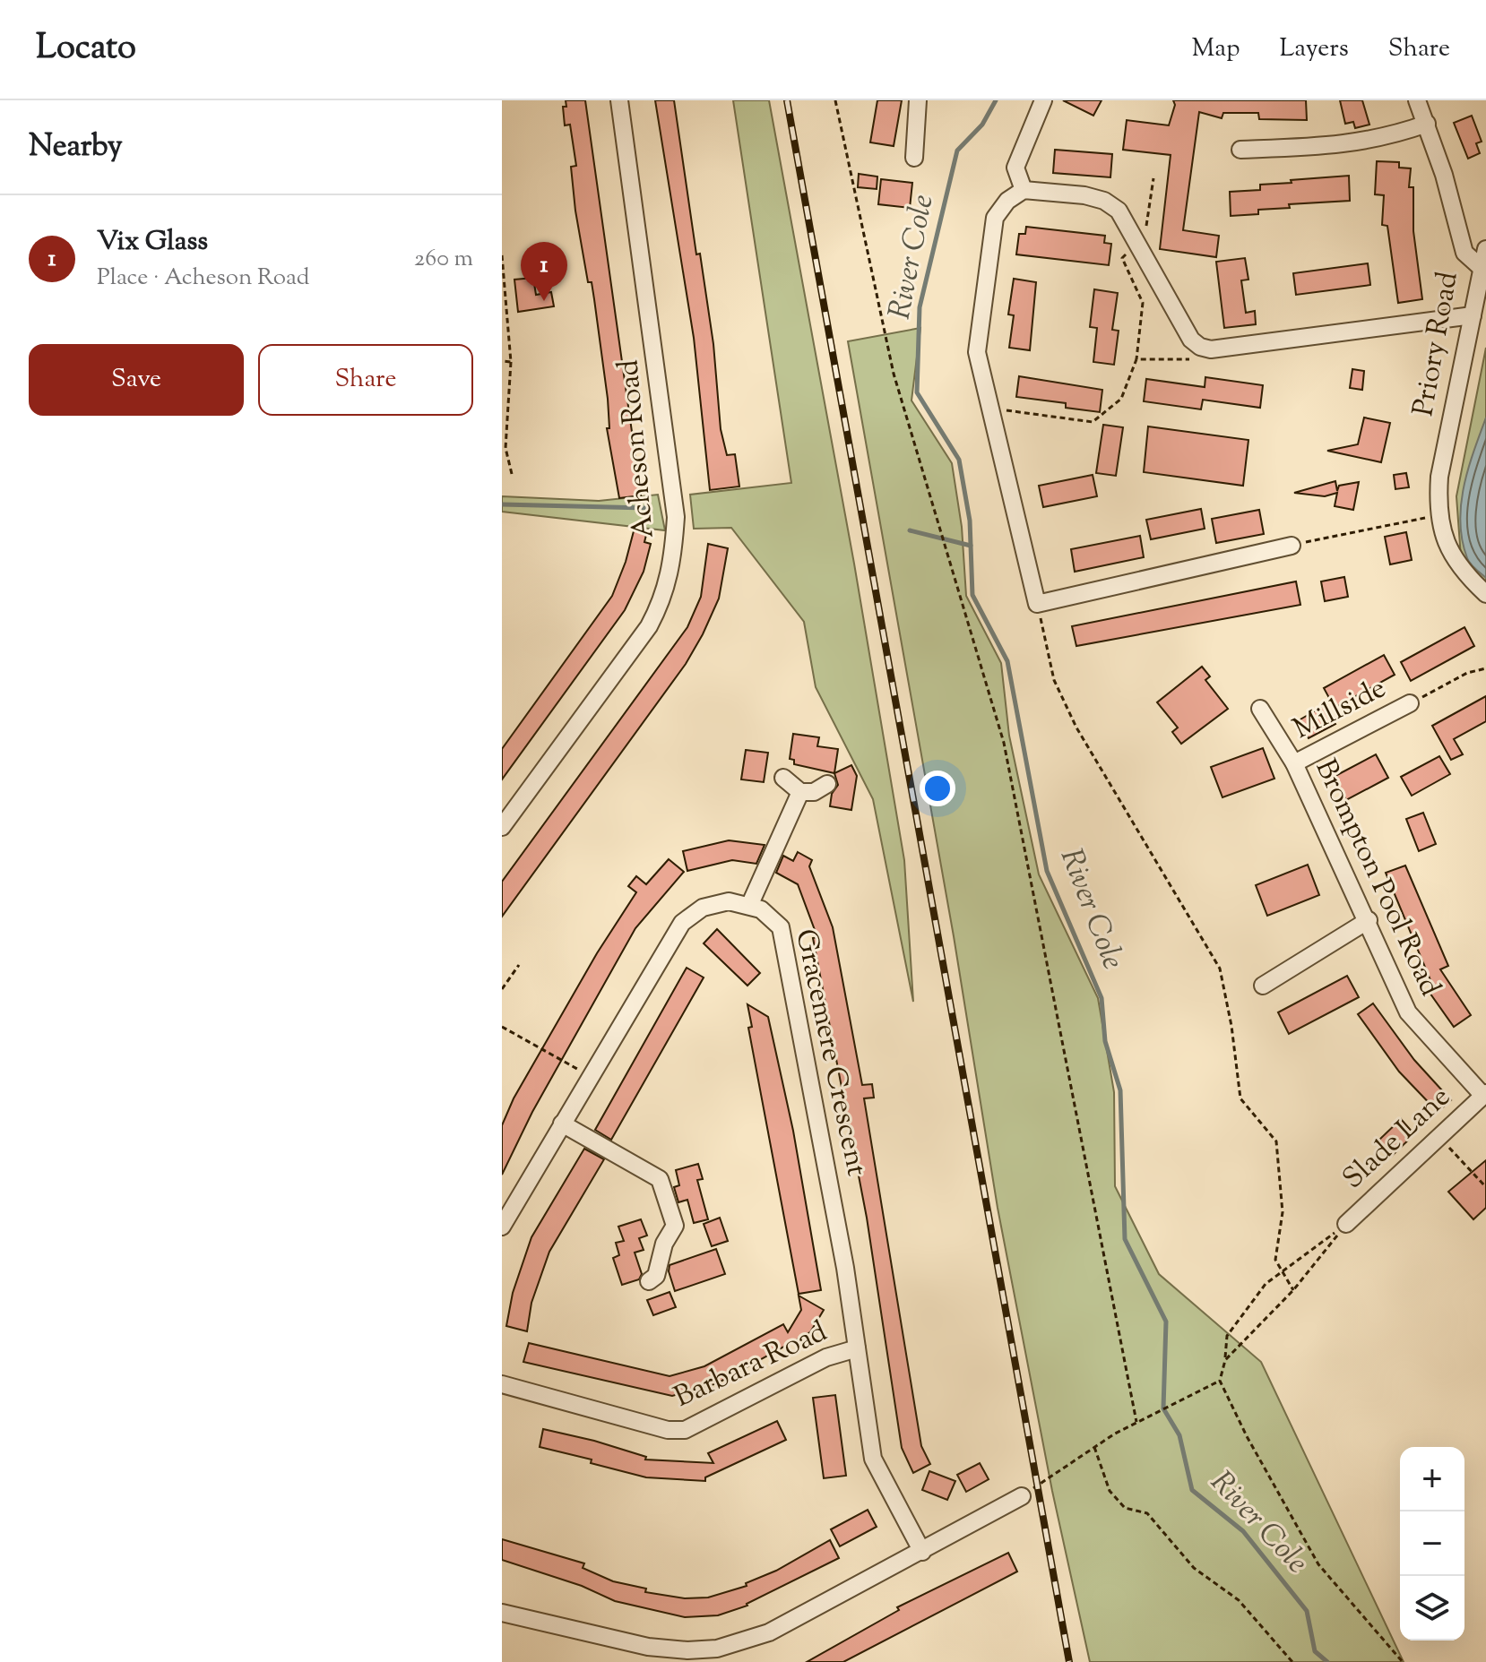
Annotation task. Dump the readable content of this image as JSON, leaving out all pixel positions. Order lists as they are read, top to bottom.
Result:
{
  "streets": {
    "street": [
      "Priory Road",
      "Acheson Road",
      "Millside",
      "Brompton Pool Road",
      "Gracemere Crescent",
      "Slade Lane",
      "Barbara Road"
    ]
  },
  "crossings": [
    ["Millside", "Brompton Pool Road"],
    ["Brompton Pool Road", "Slade Lane"],
    ["Gracemere Crescent", "Barbara Road"]
  ],
  "water": ["River Cole"],
  "page": {
    "header": "Locato",
    "nav": ["Map", "Layers", "Share"],
    "heading": "Nearby",
    "list": [
      {
        "mark": "1",
        "name": "Vix Glass",
        "note": "Place · Acheson Road",
        "value": "260 m"
      }
    ],
    "pins": "1",
    "buttons": ["Save", "Share"],
    "map_buttons": ["+", "−"]
  }
}
